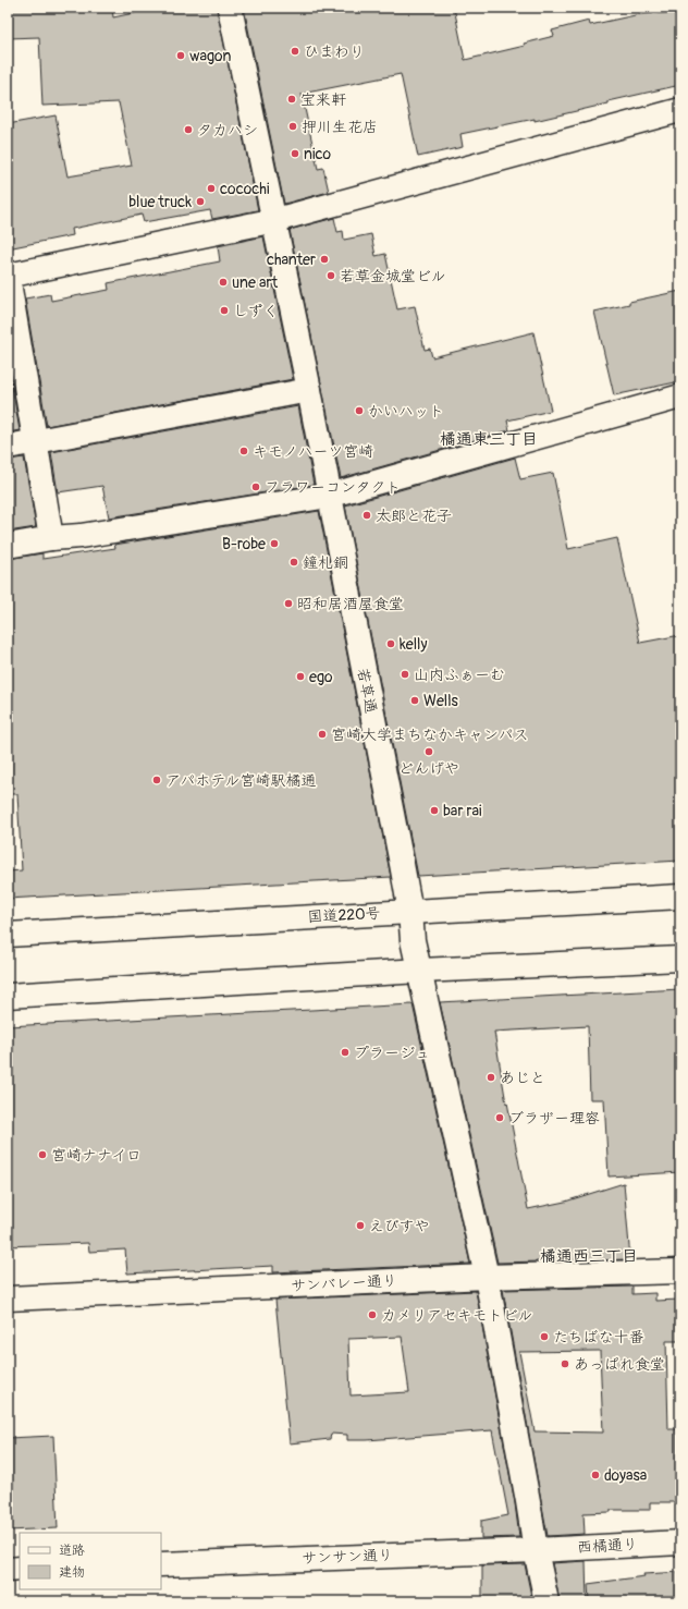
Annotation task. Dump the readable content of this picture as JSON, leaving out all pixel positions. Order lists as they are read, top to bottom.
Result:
{
  "streets": {
    "main road": [
      "若草通",
      "国道220号",
      "サンバレー通り",
      "西橘通り",
      "サンサン通り"
    ]
  },
  "crossings": [
    ["若草通", "国道220号"],
    ["若草通", "サンバレー通り"],
    ["若草通", "西橘通り"],
    ["若草通", "サンサン通り"],
    ["西橘通り", "サンサン通り"]
  ],
  "districts": ["橘通東三丁目", "橘通西三丁目"],
  "places": [
    "ひまわり",
    "wagon",
    "宝来軒",
    "押川生花店",
    "タカハシ",
    "nico",
    "cocochi",
    "blue truck",
    "chanter",
    "若草金城堂ビル",
    "une art",
    "しずく",
    "かいハット",
    "キモノハーツ宮崎",
    "フラワーコンタクト",
    "太郎と花子",
    "B-robe",
    "鐘札銅",
    "昭和居酒屋食堂",
    "kelly",
    "山内ふぁーむ",
    "ego",
    "Wells",
    "宮崎大学まちなかキャンパス",
    "どんげや",
    "アパホテル宮崎駅橘通",
    "bar rai",
    "プラージュ",
    "あじと",
    "ブラザー理容",
    "宮崎ナナイロ",
    "えびすや",
    "カメリアセキモトビル",
    "たちばな十番",
    "あっぱれ食堂",
    "doyasa"
  ],
  "legend": ["道路", "建物"]
}
